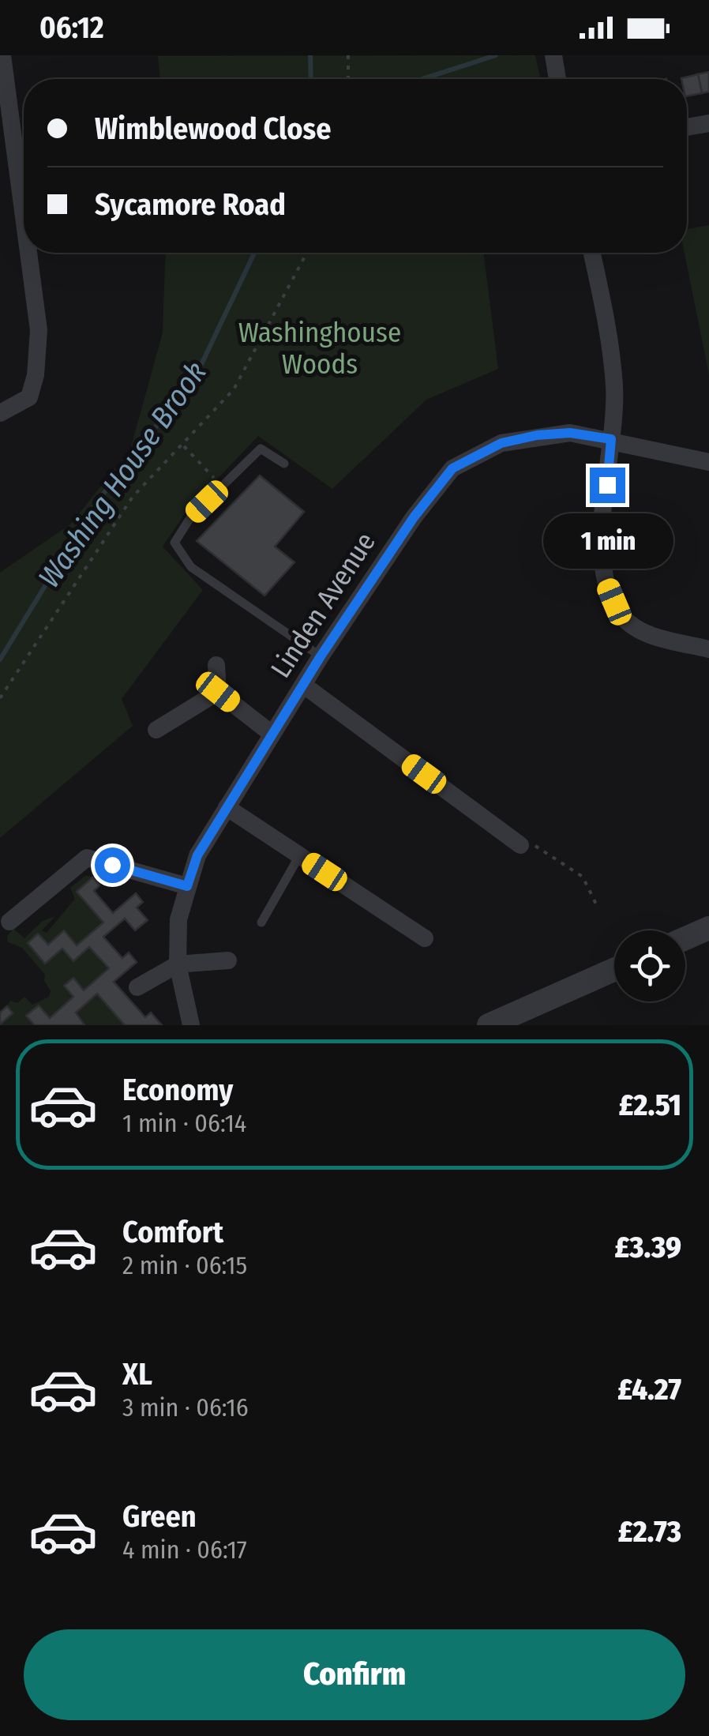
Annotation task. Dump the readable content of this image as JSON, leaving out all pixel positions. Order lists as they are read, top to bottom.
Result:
{
  "streets": {
    "street": ["Linden Avenue"]
  },
  "water": ["Washing House Brook"],
  "parks": ["Washinghouse Woods"],
  "page": {
    "status": "06:12",
    "banner": ["Wimblewood Close", "Sycamore Road"],
    "bubble": "1 min",
    "list": [
      {
        "name": "Economy",
        "note": "1 min · 06:14",
        "value": "£2.51"
      },
      {
        "name": "Comfort",
        "note": "2 min · 06:15",
        "value": "£3.39"
      },
      {
        "name": "XL",
        "note": "3 min · 06:16",
        "value": "£4.27"
      },
      {
        "name": "Green",
        "note": "4 min · 06:17",
        "value": "£2.73"
      }
    ],
    "buttons": "Confirm"
  }
}
